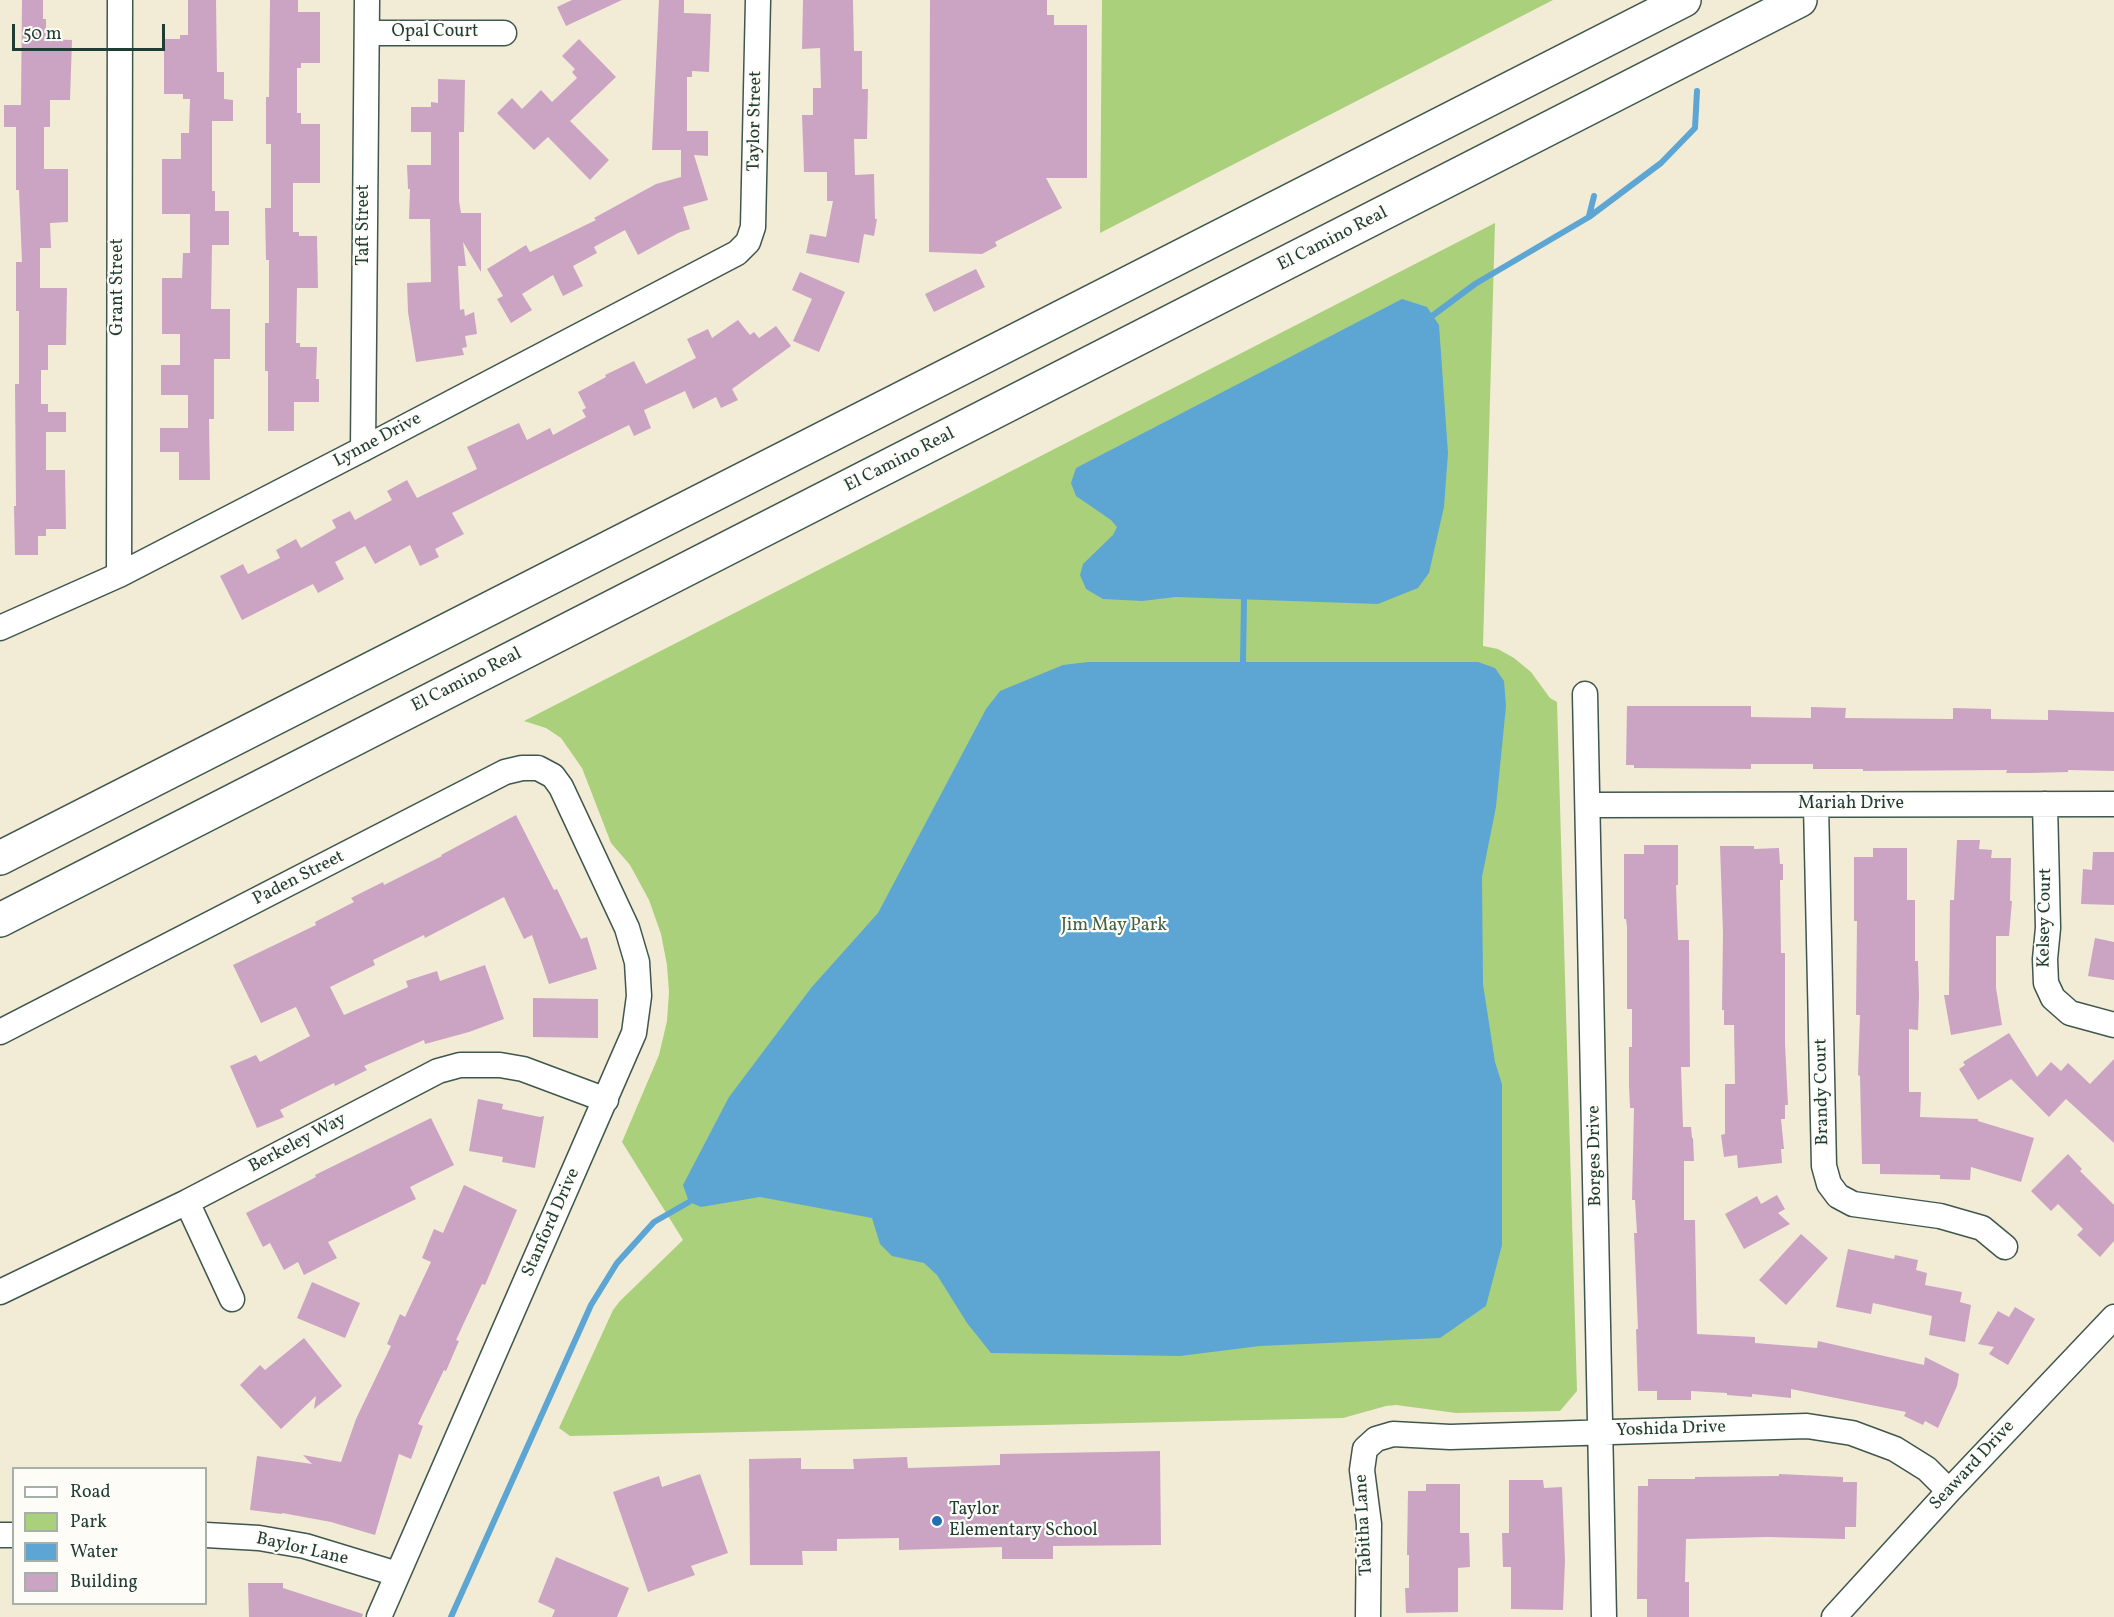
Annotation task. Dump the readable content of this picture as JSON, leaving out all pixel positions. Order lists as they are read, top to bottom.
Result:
{
  "streets": {
    "highway": ["El Camino Real"],
    "street": [
      "Opal Court",
      "Taylor Street",
      "Taft Street",
      "Grant Street",
      "Lynne Drive",
      "Mariah Drive",
      "Paden Street",
      "Kelsey Court",
      "Brandy Court",
      "Berkeley Way",
      "Borges Drive",
      "Stanford Drive",
      "Yoshida Drive",
      "Seaward Drive",
      "Tabitha Lane",
      "Baylor Lane"
    ]
  },
  "crossings": [
    ["Opal Court", "Taft Street"],
    ["Taylor Street", "Lynne Drive"],
    ["Taft Street", "Lynne Drive"],
    ["Grant Street", "Lynne Drive"],
    ["Mariah Drive", "Kelsey Court"],
    ["Mariah Drive", "Brandy Court"],
    ["Mariah Drive", "Borges Drive"],
    ["Paden Street", "Stanford Drive"],
    ["Berkeley Way", "Stanford Drive"],
    ["Borges Drive", "Yoshida Drive"],
    ["Stanford Drive", "Baylor Lane"],
    ["Yoshida Drive", "Seaward Drive"],
    ["Yoshida Drive", "Tabitha Lane"]
  ],
  "parks": ["Jim May Park"],
  "places": ["Taylor Elementary School"],
  "legend": [
    "Road",
    "Park",
    "Water",
    "Building"
  ],
  "scale_bar": "50 m"
}
